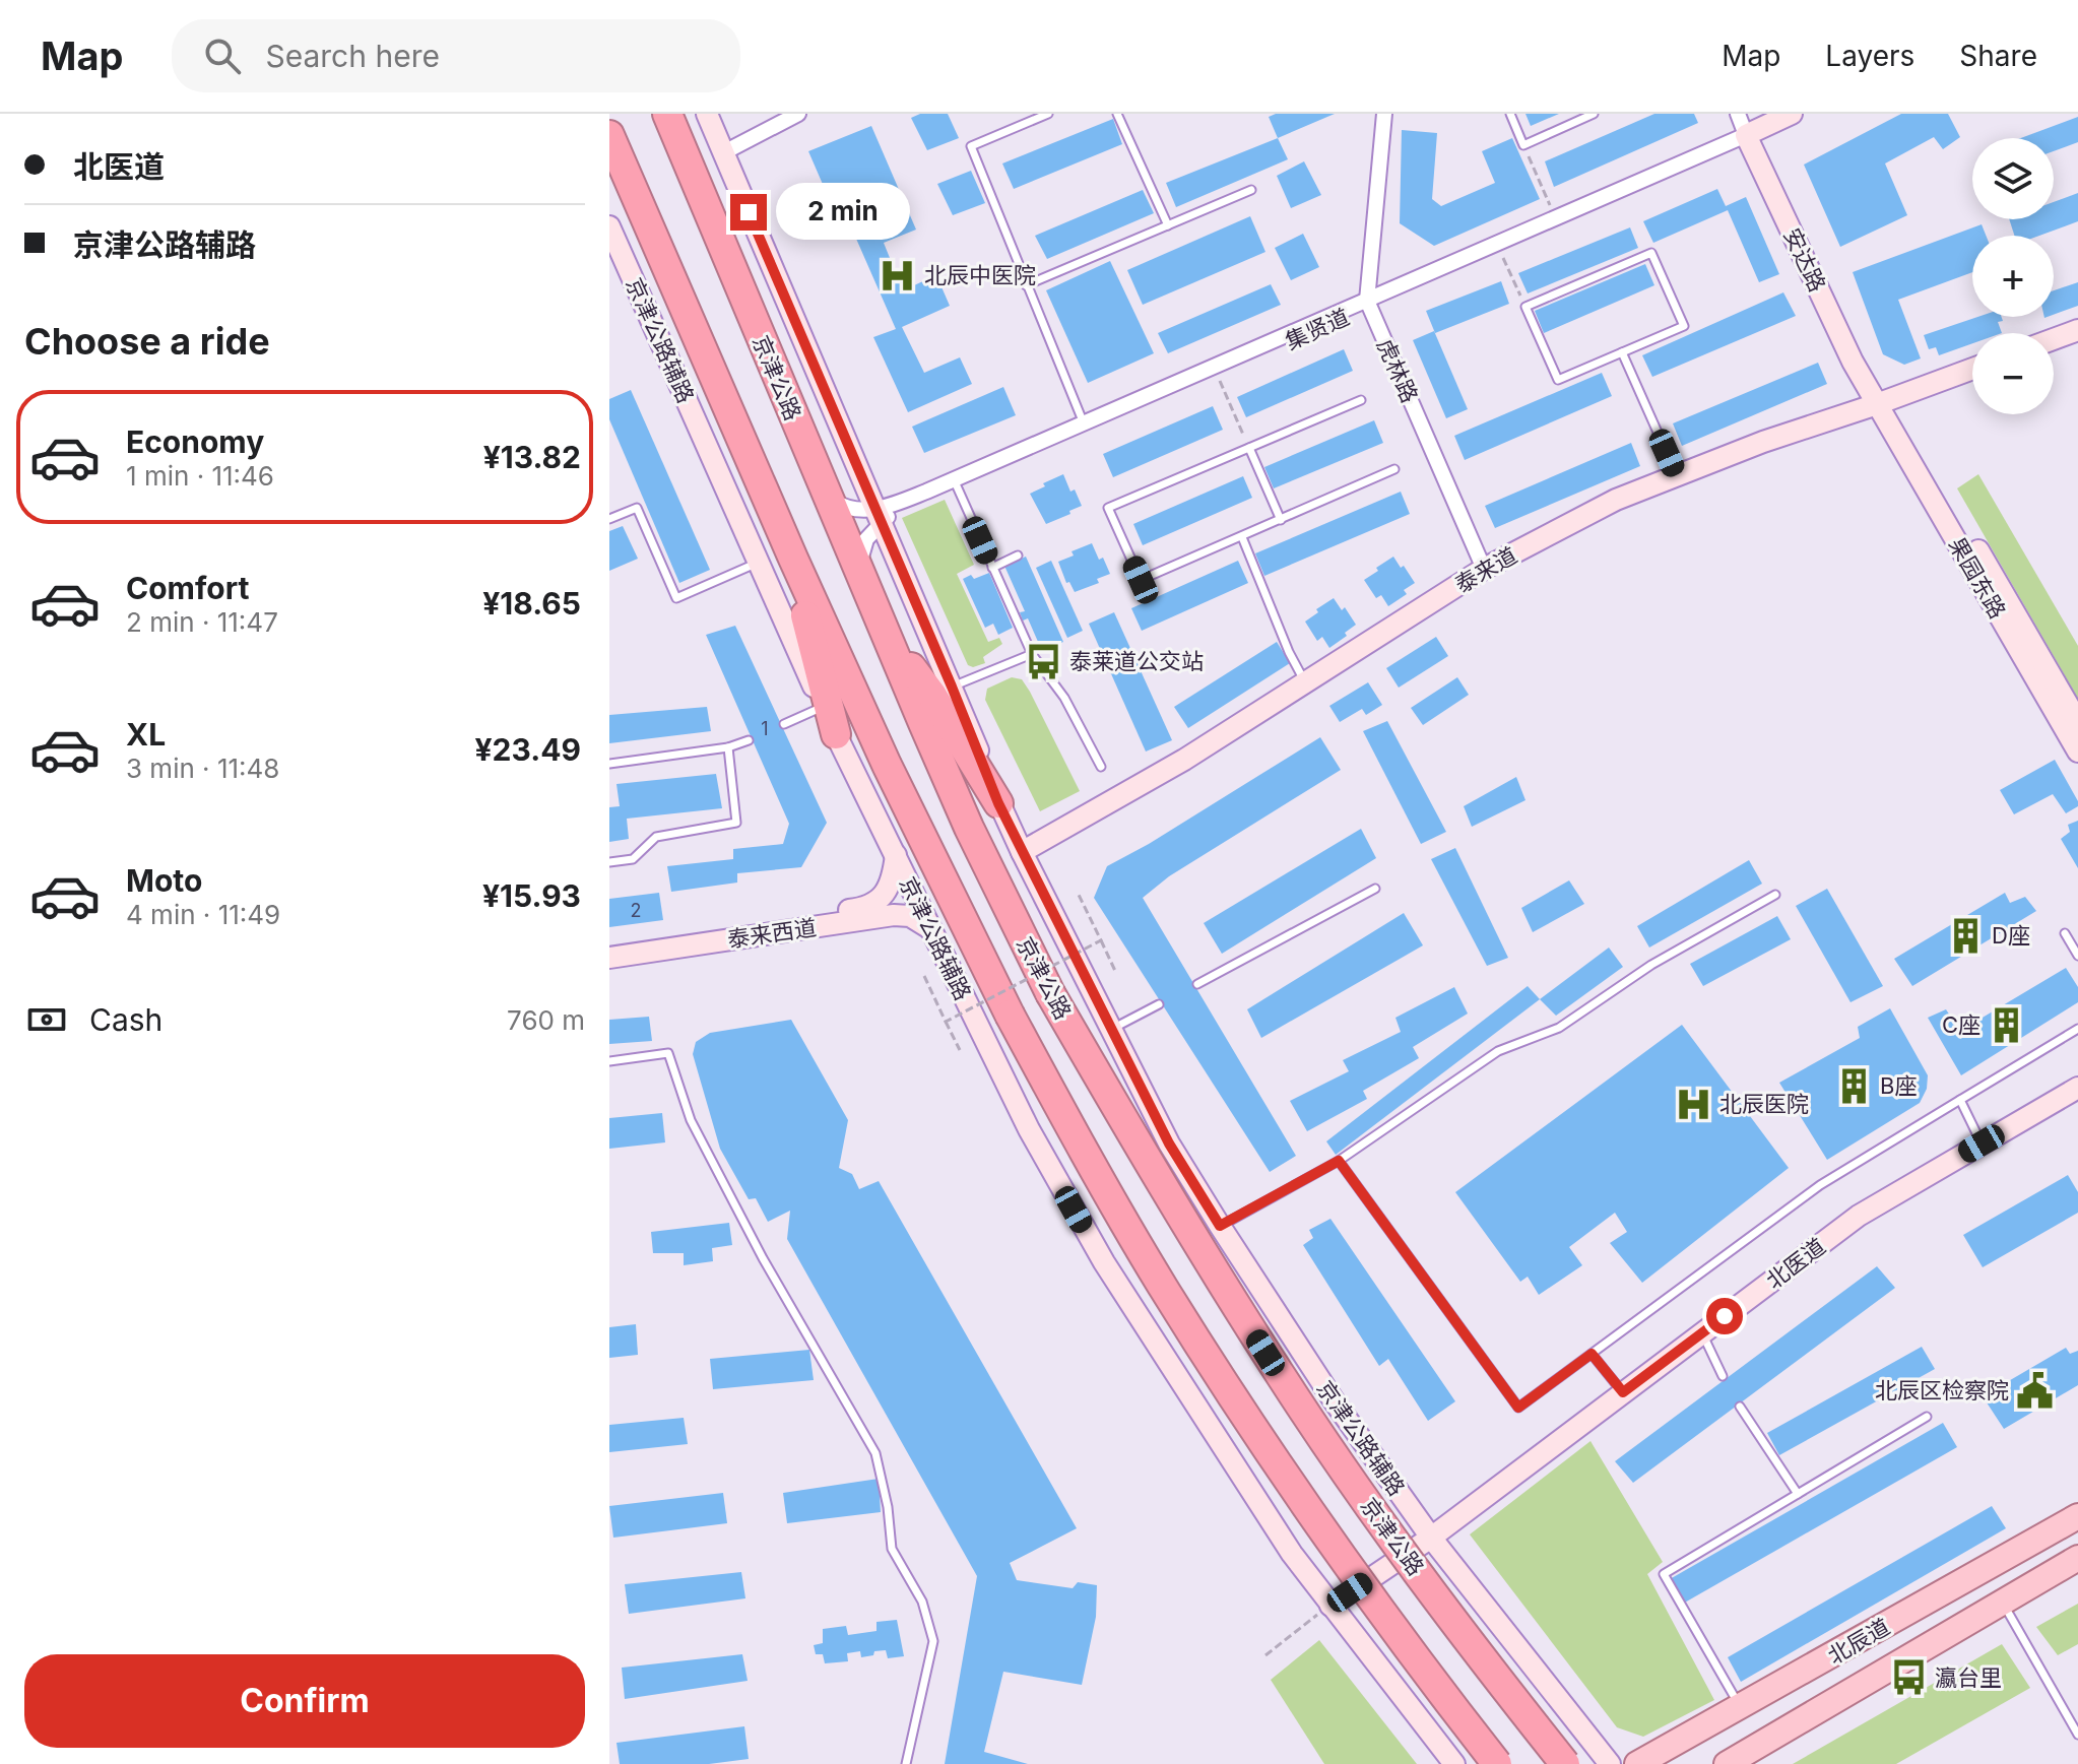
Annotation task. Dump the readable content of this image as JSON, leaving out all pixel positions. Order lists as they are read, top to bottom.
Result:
{
  "streets": {
    "highway": ["京津公路"],
    "main road": ["北辰道"],
    "street": [
      "安达路",
      "集贤道",
      "京津公路辅路",
      "虎林路",
      "泰来道",
      "果园东路",
      "泰来西道",
      "北医道"
    ]
  },
  "crossings": [
    ["安达路", "集贤道"],
    ["安达路", "泰来道"],
    ["安达路", "果园东路"],
    ["集贤道", "京津公路辅路"],
    ["集贤道", "虎林路"],
    ["京津公路辅路", "泰来道"],
    ["京津公路辅路", "泰来西道"],
    ["京津公路辅路", "北医道"],
    ["虎林路", "泰来道"],
    ["泰来道", "果园东路"]
  ],
  "places": {
    "hospital": ["北辰中医院", "北辰医院"],
    "bus stop": ["泰莱道公交站", "瀛台里"],
    "building": ["D座", "C座", "B座"],
    "public building": ["北辰区检察院"]
  },
  "house_numbers": ["1", "2"],
  "page": {
    "header": "Map",
    "search": "Search here",
    "nav": ["Map", "Layers", "Share"],
    "banner": ["北医道", "京津公路辅路"],
    "map_buttons": ["+", "−"],
    "bubble": "2 min",
    "heading": "Choose a ride",
    "list": [
      {
        "name": "Economy",
        "note": "1 min · 11:46",
        "value": "¥13.82"
      },
      {
        "name": "Comfort",
        "note": "2 min · 11:47",
        "value": "¥18.65"
      },
      {
        "name": "XL",
        "note": "3 min · 11:48",
        "value": "¥23.49"
      },
      {
        "name": "Moto",
        "note": "4 min · 11:49",
        "value": "¥15.93"
      }
    ],
    "pay": ["Cash", "760 m"],
    "buttons": "Confirm"
  }
}
